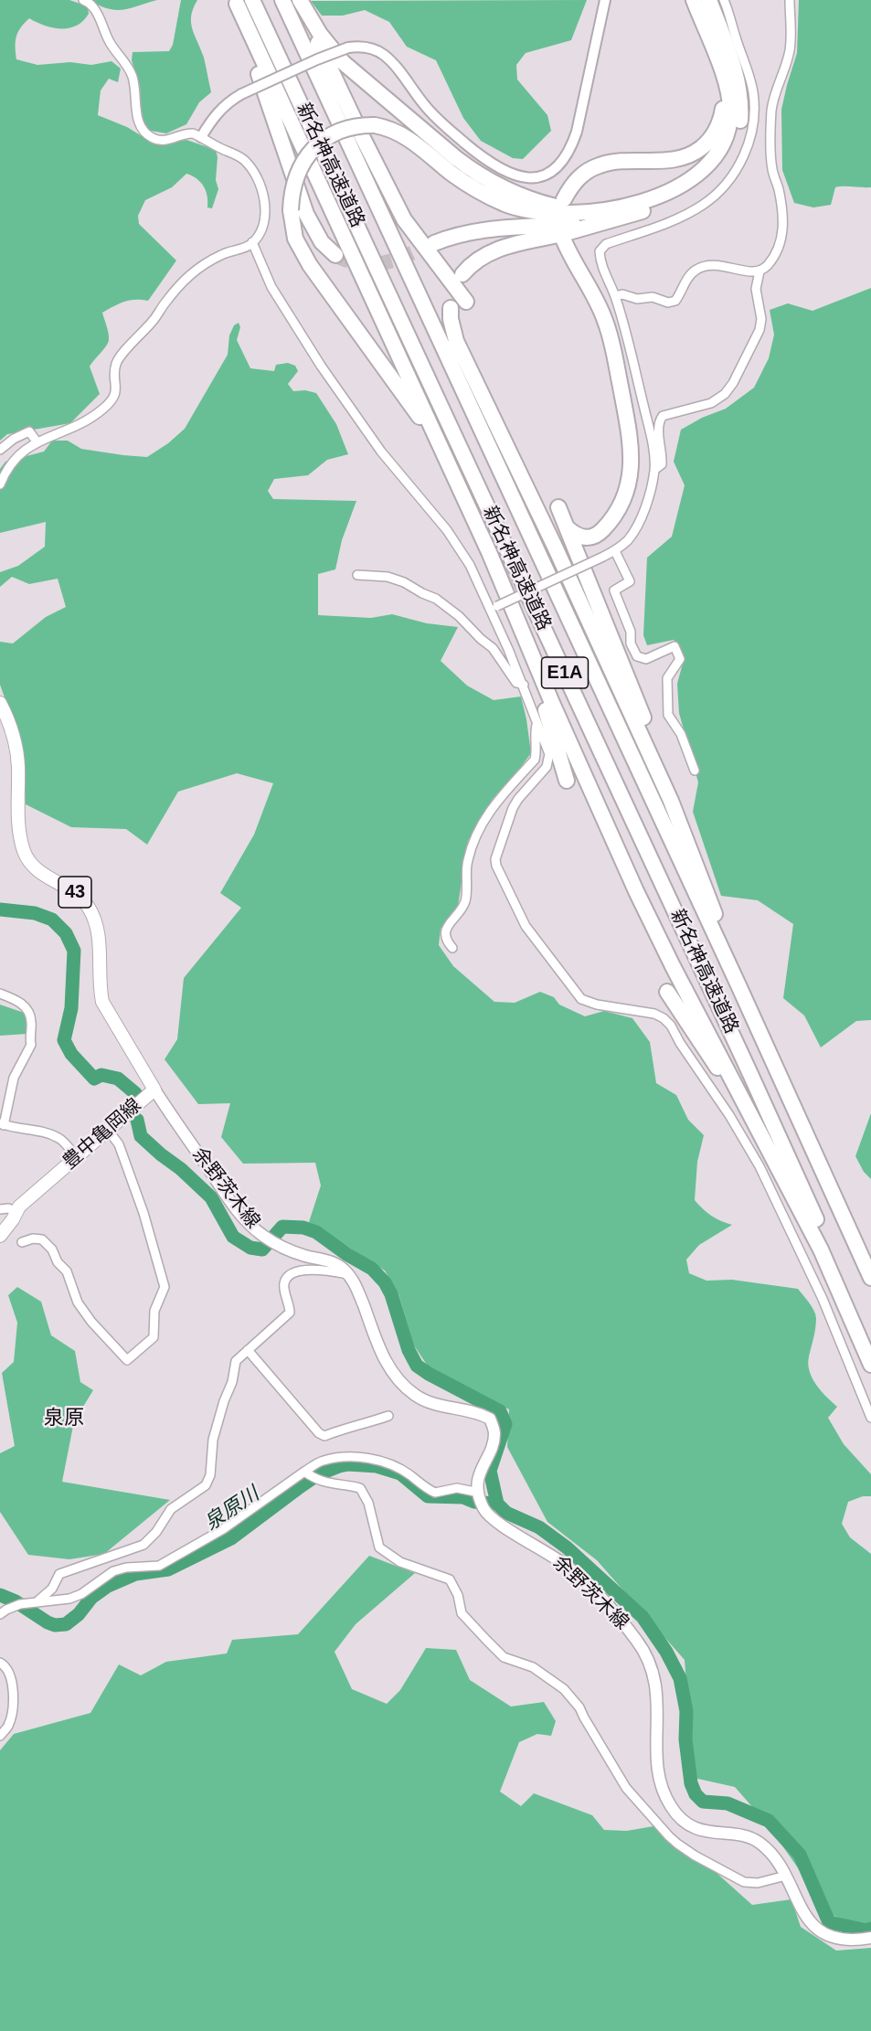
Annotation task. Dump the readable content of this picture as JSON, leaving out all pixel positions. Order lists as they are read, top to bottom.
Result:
{
  "streets": {
    "highway": ["新名神高速道路", "E1A"],
    "main road": ["43", "豊中亀岡線", "余野茨木線"]
  },
  "crossings": [
    ["豊中亀岡線", "余野茨木線"]
  ],
  "districts": ["泉原"],
  "water": ["泉原川"]
}
